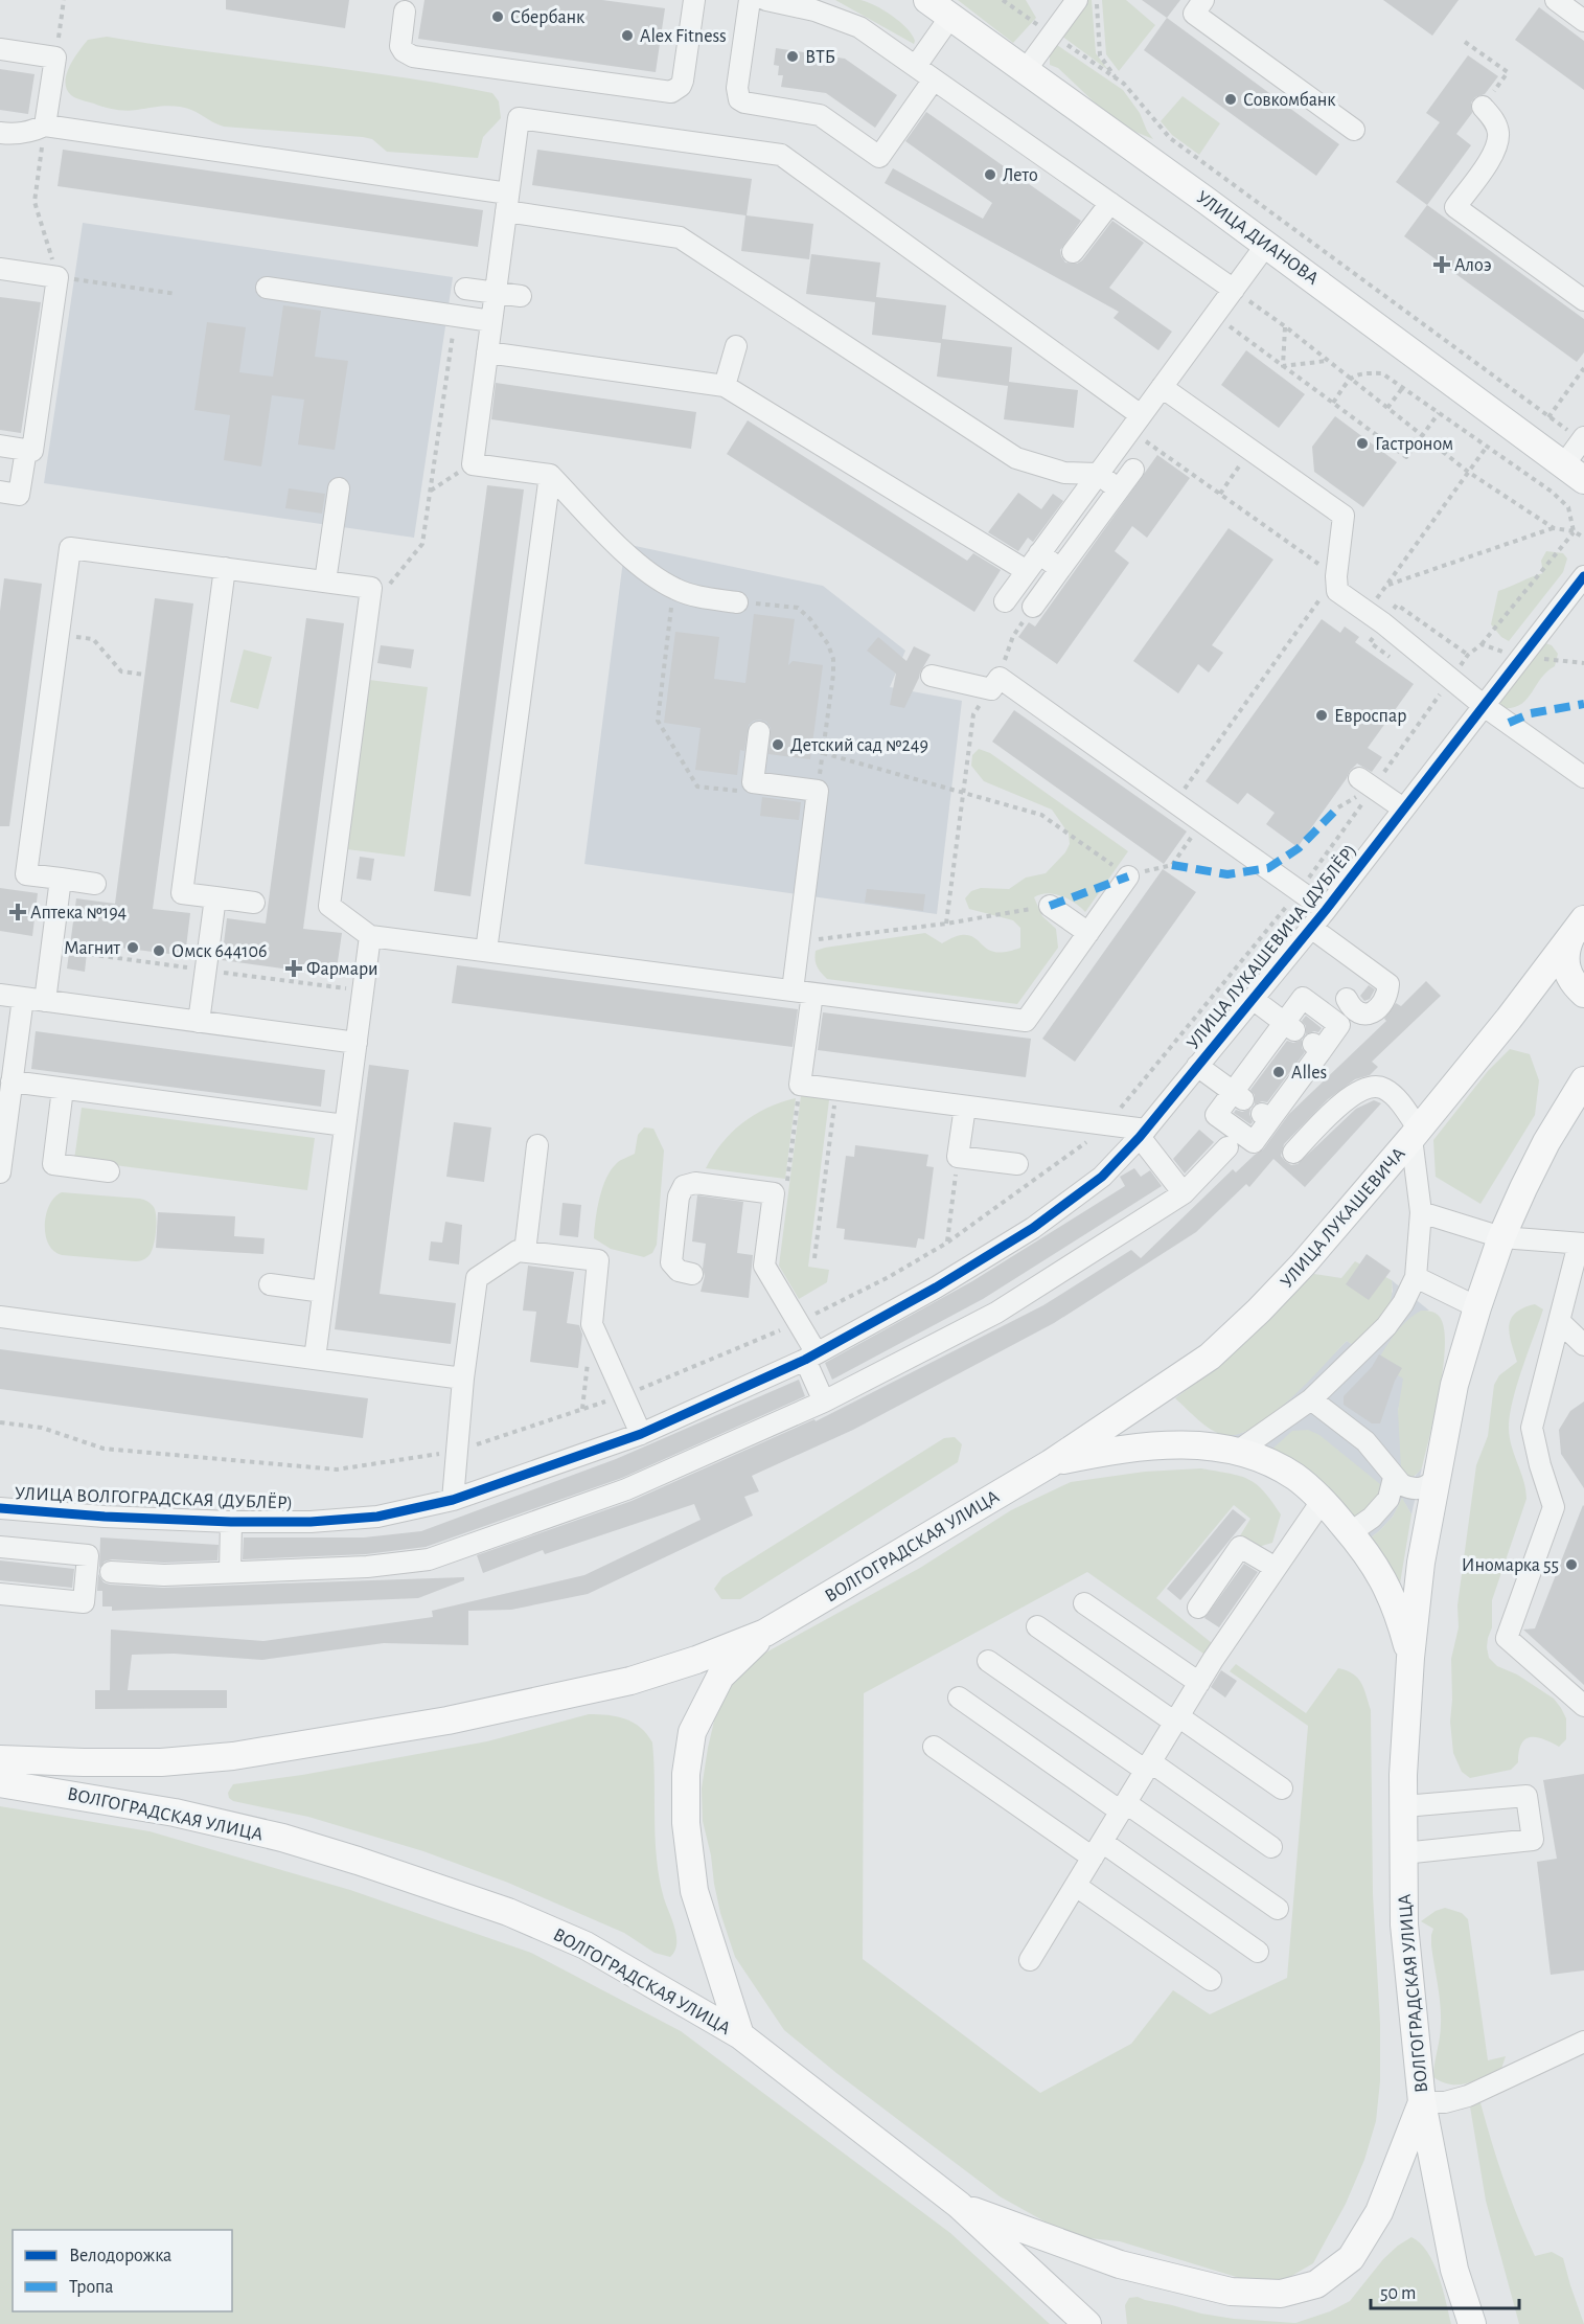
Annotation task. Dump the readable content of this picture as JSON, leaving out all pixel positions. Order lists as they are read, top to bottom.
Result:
{
  "streets": {
    "main road": ["УЛИЦА ДИАНОВА", "УЛИЦА ЛУКАШЕВИЧА", "ВОЛГОГРАДСКАЯ УЛИЦА"],
    "street": ["УЛИЦА ЛУКАШЕВИЧА (ДУБЛЁР)", "УЛИЦА ВОЛГОГРАДСКАЯ (ДУБЛЁР)"]
  },
  "crossings": [
    ["УЛИЦА ЛУКАШЕВИЧА (ДУБЛЁР)", "УЛИЦА ВОЛГОГРАДСКАЯ (ДУБЛЁР)"],
    ["УЛИЦА ЛУКАШЕВИЧА", "ВОЛГОГРАДСКАЯ УЛИЦА"]
  ],
  "places": {
    "other": [
      "Сбербанк",
      "Alex Fitness",
      "ВТБ",
      "Совкомбанк",
      "Лето",
      "Гастроном",
      "Евроспар",
      "Детский сад №249",
      "Магнит",
      "Омск 644106",
      "Alles",
      "Иномарка 55"
    ],
    "health": ["Алоэ", "Аптека №194", "Фармари"]
  },
  "legend": ["Велодорожка", "Тропа"],
  "scale_bar": "50 m"
}
